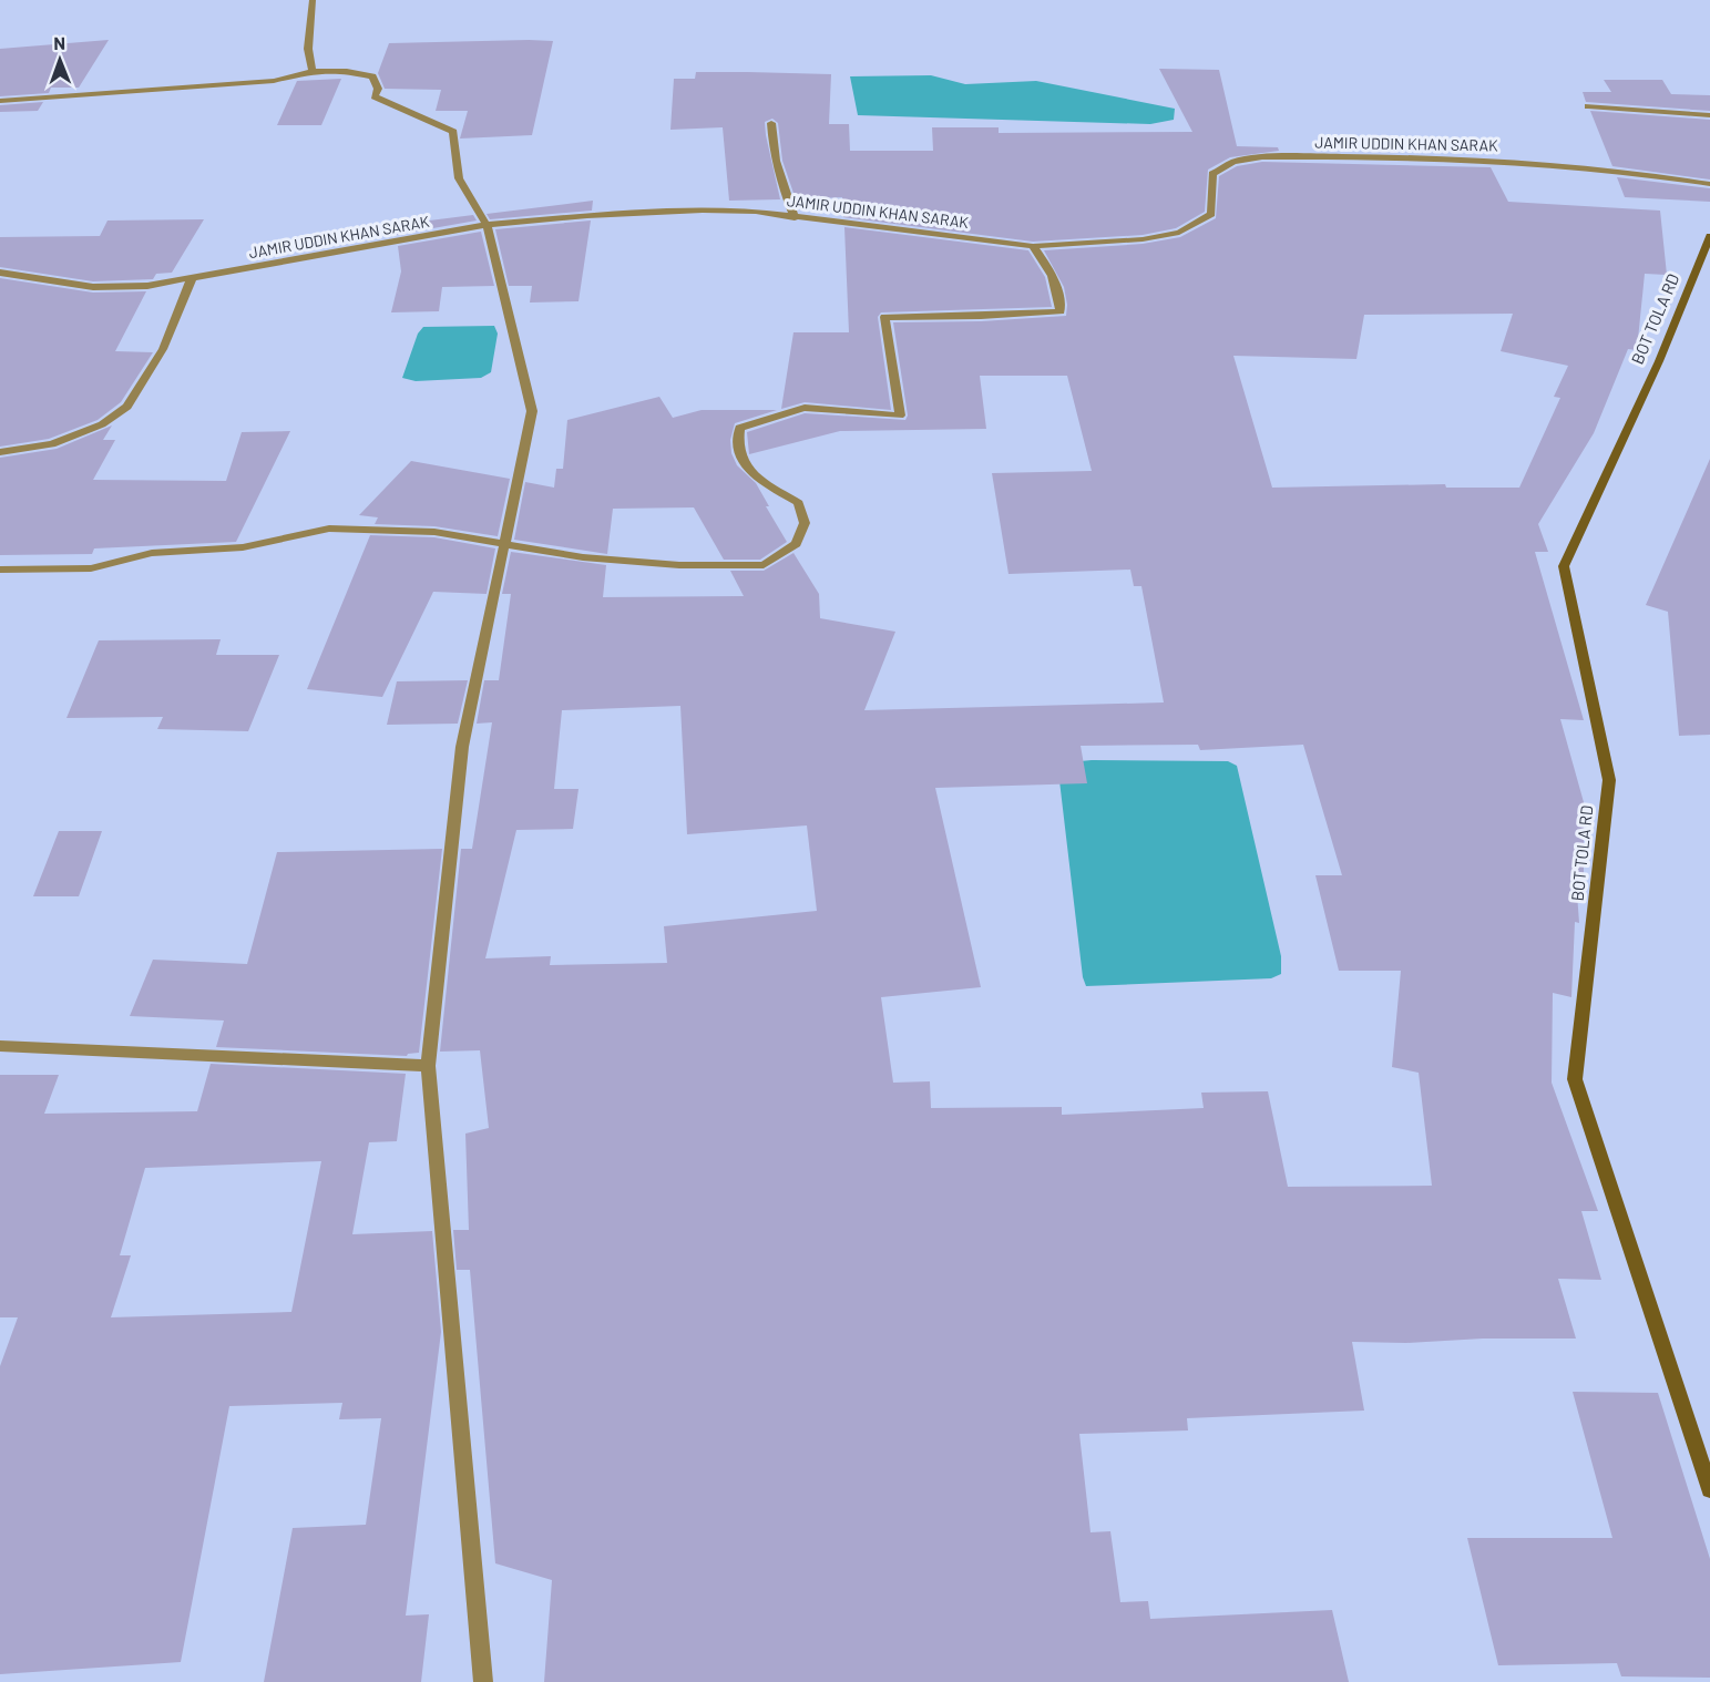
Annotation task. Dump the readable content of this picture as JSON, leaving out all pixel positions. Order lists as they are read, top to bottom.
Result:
{
  "streets": {
    "main road": ["BOT TOLA RD"],
    "street": ["JAMIR UDDIN KHAN SARAK"]
  },
  "north": "top"
}
